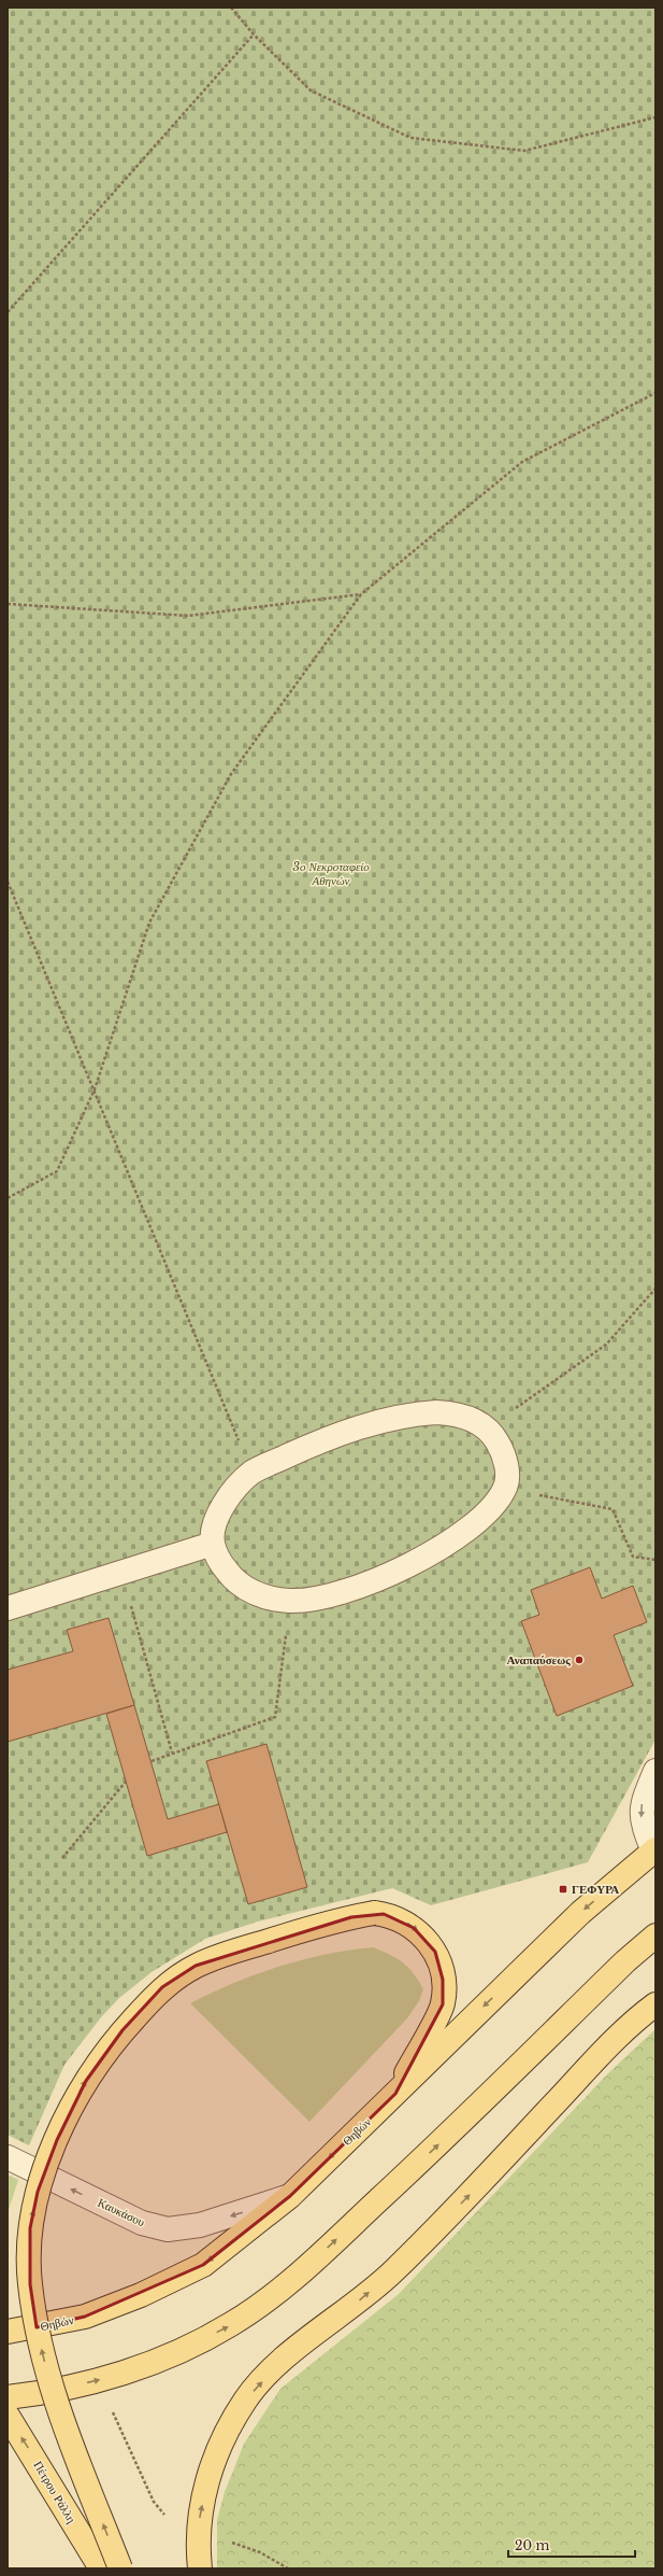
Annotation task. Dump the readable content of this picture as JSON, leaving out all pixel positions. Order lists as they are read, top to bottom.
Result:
{
  "streets": {
    "main road": ["Θηβών", "Πέτρου Ράλλη"],
    "street": ["Καυκάσου"]
  },
  "crossings": [
    ["Θηβών", "Καυκάσου"]
  ],
  "one_way": ["Καυκάσου", "Πέτρου Ράλλη"],
  "parks": ["3ο Νεκροταφείο Αθηνών"],
  "places": {
    "other": ["Αναπαύσεως"],
    "transit": ["ΓΕΦΥΡΑ"]
  },
  "scale_bar": "20 m"
}
